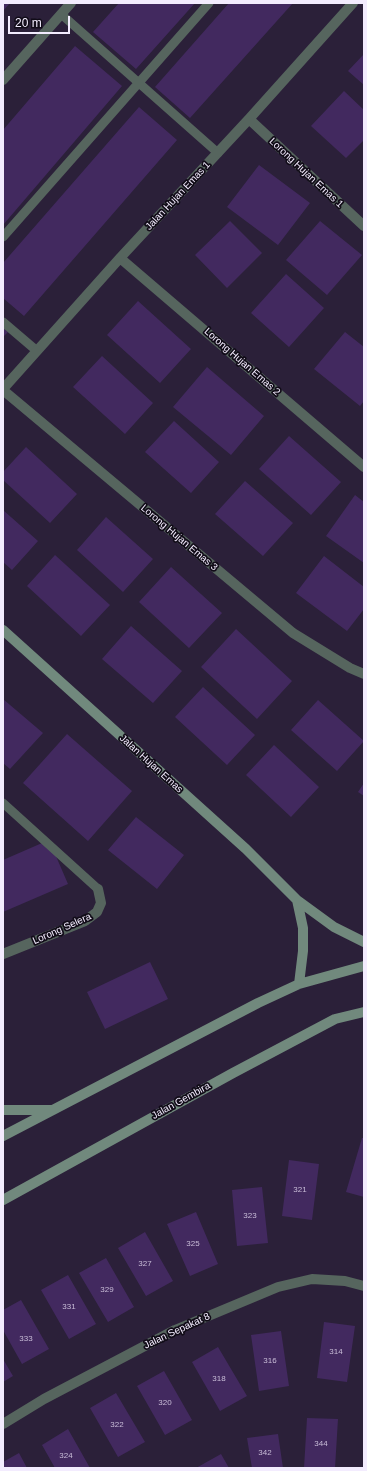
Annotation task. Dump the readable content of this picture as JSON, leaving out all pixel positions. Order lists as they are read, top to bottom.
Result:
{
  "streets": {
    "main road": ["Jalan Hujan Emas", "Jalan Gembira"],
    "street": [
      "Lorong Hujan Emas 1",
      "Jalan Hujan Emas 1",
      "Lorong Hujan Emas 2",
      "Lorong Hujan Emas 3",
      "Lorong Selera",
      "Jalan Sepakat 8"
    ]
  },
  "crossings": [
    ["Lorong Hujan Emas 1", "Jalan Hujan Emas 1"],
    ["Jalan Hujan Emas 1", "Lorong Hujan Emas 2"],
    ["Jalan Hujan Emas 1", "Lorong Hujan Emas 3"]
  ],
  "house_numbers": [
    "321",
    "323",
    "325",
    "327",
    "329",
    "331",
    "333",
    "314",
    "316",
    "318",
    "320",
    "322",
    "344",
    "342",
    "324"
  ],
  "scale_bar": "20 m"
}
